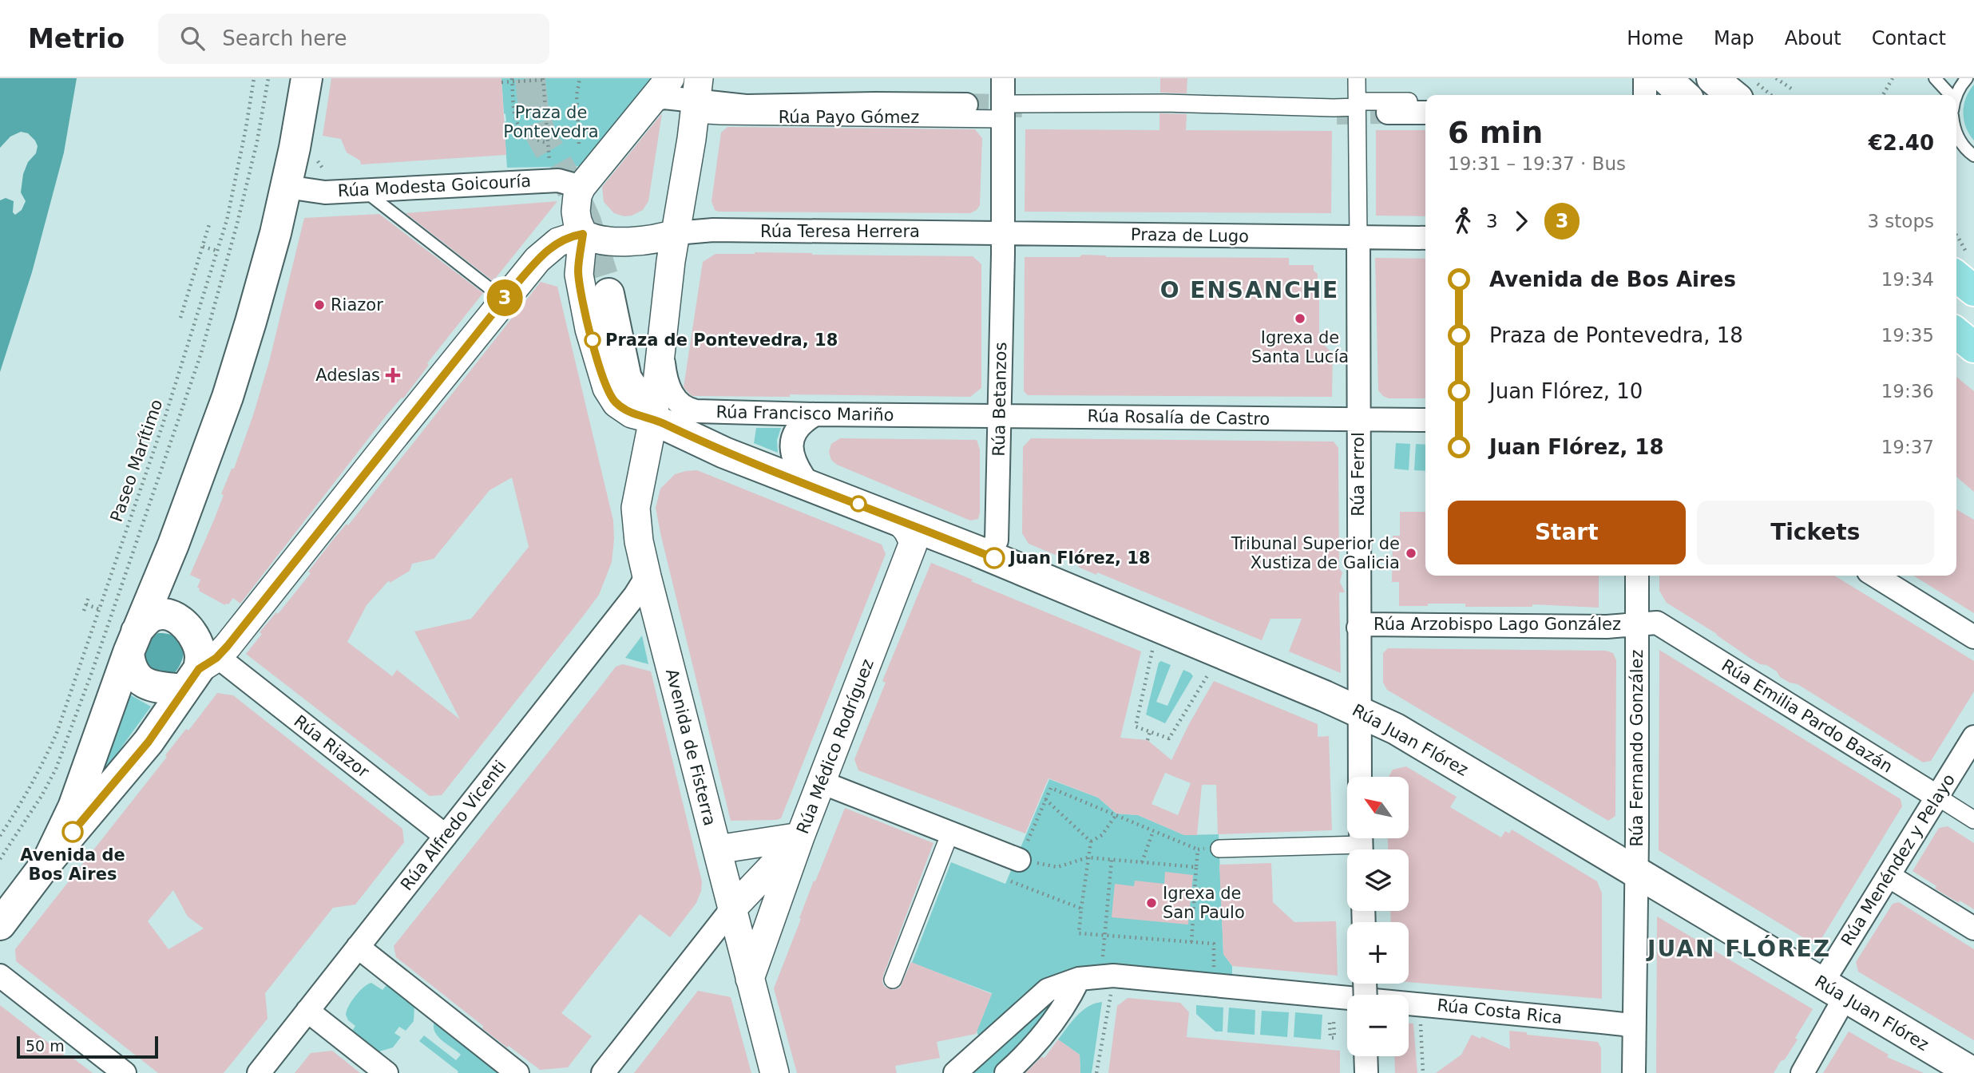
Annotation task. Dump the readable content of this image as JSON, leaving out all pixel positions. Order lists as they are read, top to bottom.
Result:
{
  "streets": {
    "main road": ["Rúa Juan Flórez"],
    "street": [
      "Rúa Payo Gómez",
      "Rúa Modesta Goicouría",
      "Rúa Teresa Herrera",
      "Praza de Lugo",
      "Rúa Betanzos",
      "Rúa Francisco Mariño",
      "Rúa Rosalía de Castro",
      "Rúa Ferrol",
      "Rúa Arzobispo Lago González",
      "Rúa Emilia Pardo Bazán",
      "Rúa Riazor",
      "Rúa Médico Rodríguez",
      "Avenida de Fisterra",
      "Rúa Fernando González",
      "Rúa Alfredo Vicenti",
      "Rúa Menéndez y Pelayo",
      "Rúa Costa Rica"
    ],
    "path": ["Paseo Marítimo"]
  },
  "crossings": [
    ["Rúa Teresa Herrera", "Praza de Lugo"],
    ["Rúa Teresa Herrera", "Rúa Betanzos"],
    ["Praza de Lugo", "Rúa Betanzos"],
    ["Praza de Lugo", "Rúa Ferrol"],
    ["Rúa Betanzos", "Rúa Francisco Mariño"],
    ["Rúa Betanzos", "Rúa Rosalía de Castro"],
    ["Rúa Betanzos", "Rúa Juan Flórez"],
    ["Rúa Francisco Mariño", "Rúa Rosalía de Castro"],
    ["Rúa Rosalía de Castro", "Rúa Ferrol"],
    ["Rúa Ferrol", "Rúa Arzobispo Lago González"],
    ["Rúa Ferrol", "Rúa Juan Flórez"],
    ["Rúa Arzobispo Lago González", "Rúa Emilia Pardo Bazán"],
    ["Rúa Arzobispo Lago González", "Rúa Fernando González"],
    ["Rúa Emilia Pardo Bazán", "Rúa Fernando González"],
    ["Rúa Emilia Pardo Bazán", "Rúa Menéndez y Pelayo"],
    ["Rúa Juan Flórez", "Rúa Médico Rodríguez"],
    ["Rúa Juan Flórez", "Avenida de Fisterra"],
    ["Rúa Juan Flórez", "Rúa Fernando González"],
    ["Rúa Juan Flórez", "Rúa Menéndez y Pelayo"],
    ["Rúa Riazor", "Rúa Alfredo Vicenti"],
    ["Rúa Médico Rodríguez", "Avenida de Fisterra"],
    ["Avenida de Fisterra", "Rúa Alfredo Vicenti"],
    ["Rúa Fernando González", "Rúa Costa Rica"]
  ],
  "districts": ["O ENSANCHE", "JUAN FLÓREZ"],
  "parks": ["Praza de Pontevedra"],
  "places": {
    "other": [
      "Riazor",
      "Igrexa de Santa Lucía",
      "Praza de Pontevedra, 18",
      "Tribunal Superior de Xustiza de Galicia",
      "Juan Flórez, 18",
      "Avenida de Bos Aires",
      "Igrexa de San Paulo"
    ],
    "health": ["Adeslas"]
  },
  "lines": ["bus line 3"],
  "scale_bar": "50 m",
  "north": "top left",
  "page": {
    "header": "Metrio",
    "search": "Search here",
    "nav": [
      "Home",
      "Map",
      "About",
      "Contact"
    ],
    "on_map": "3",
    "heading": ["6 min", "19:31 – 19:37 · Bus", "€2.40"],
    "legs": ["3", "3", "3 stops"],
    "list": [
      {
        "name": "Avenida de Bos Aires",
        "value": "19:34"
      },
      {
        "name": "Praza de Pontevedra, 18",
        "value": "19:35"
      },
      {
        "name": "Juan Flórez, 10",
        "value": "19:36"
      },
      {
        "name": "Juan Flórez, 18",
        "value": "19:37"
      }
    ],
    "buttons": ["Start", "Tickets"],
    "map_buttons": ["+", "−"],
    "scale": "50 m"
  }
}
